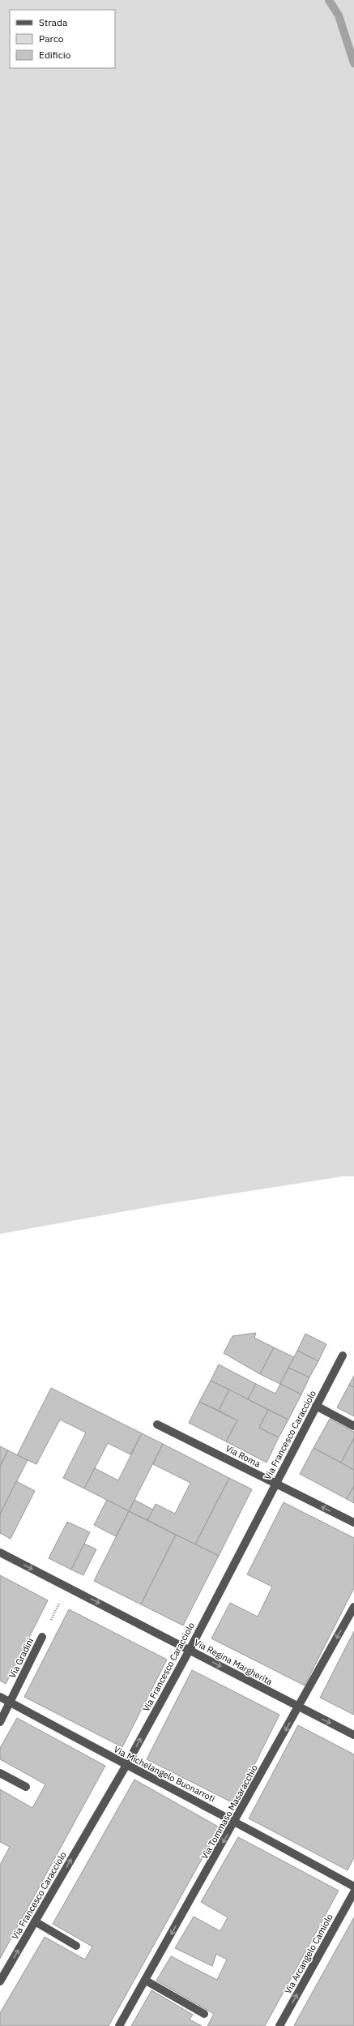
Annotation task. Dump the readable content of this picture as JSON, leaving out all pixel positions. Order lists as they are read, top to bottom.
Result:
{
  "streets": {
    "street": [
      "Via Francesco Caracciolo",
      "Via Roma",
      "Via Gradini",
      "Via Regina Margherita",
      "Via Michelangelo Buonarroti",
      "Via Tommaso Masaracchio",
      "Via Arcangelo Camiolo"
    ]
  },
  "crossings": [
    ["Via Francesco Caracciolo", "Via Roma"],
    ["Via Francesco Caracciolo", "Via Regina Margherita"],
    ["Via Francesco Caracciolo", "Via Michelangelo Buonarroti"],
    ["Via Gradini", "Via Michelangelo Buonarroti"],
    ["Via Regina Margherita", "Via Tommaso Masaracchio"],
    ["Via Michelangelo Buonarroti", "Via Tommaso Masaracchio"]
  ],
  "one_way": [
    "Via Francesco Caracciolo",
    "Via Roma",
    "Via Regina Margherita",
    "Via Tommaso Masaracchio",
    "Via Arcangelo Camiolo"
  ],
  "legend": ["Strada", "Parco", "Edificio"]
}
